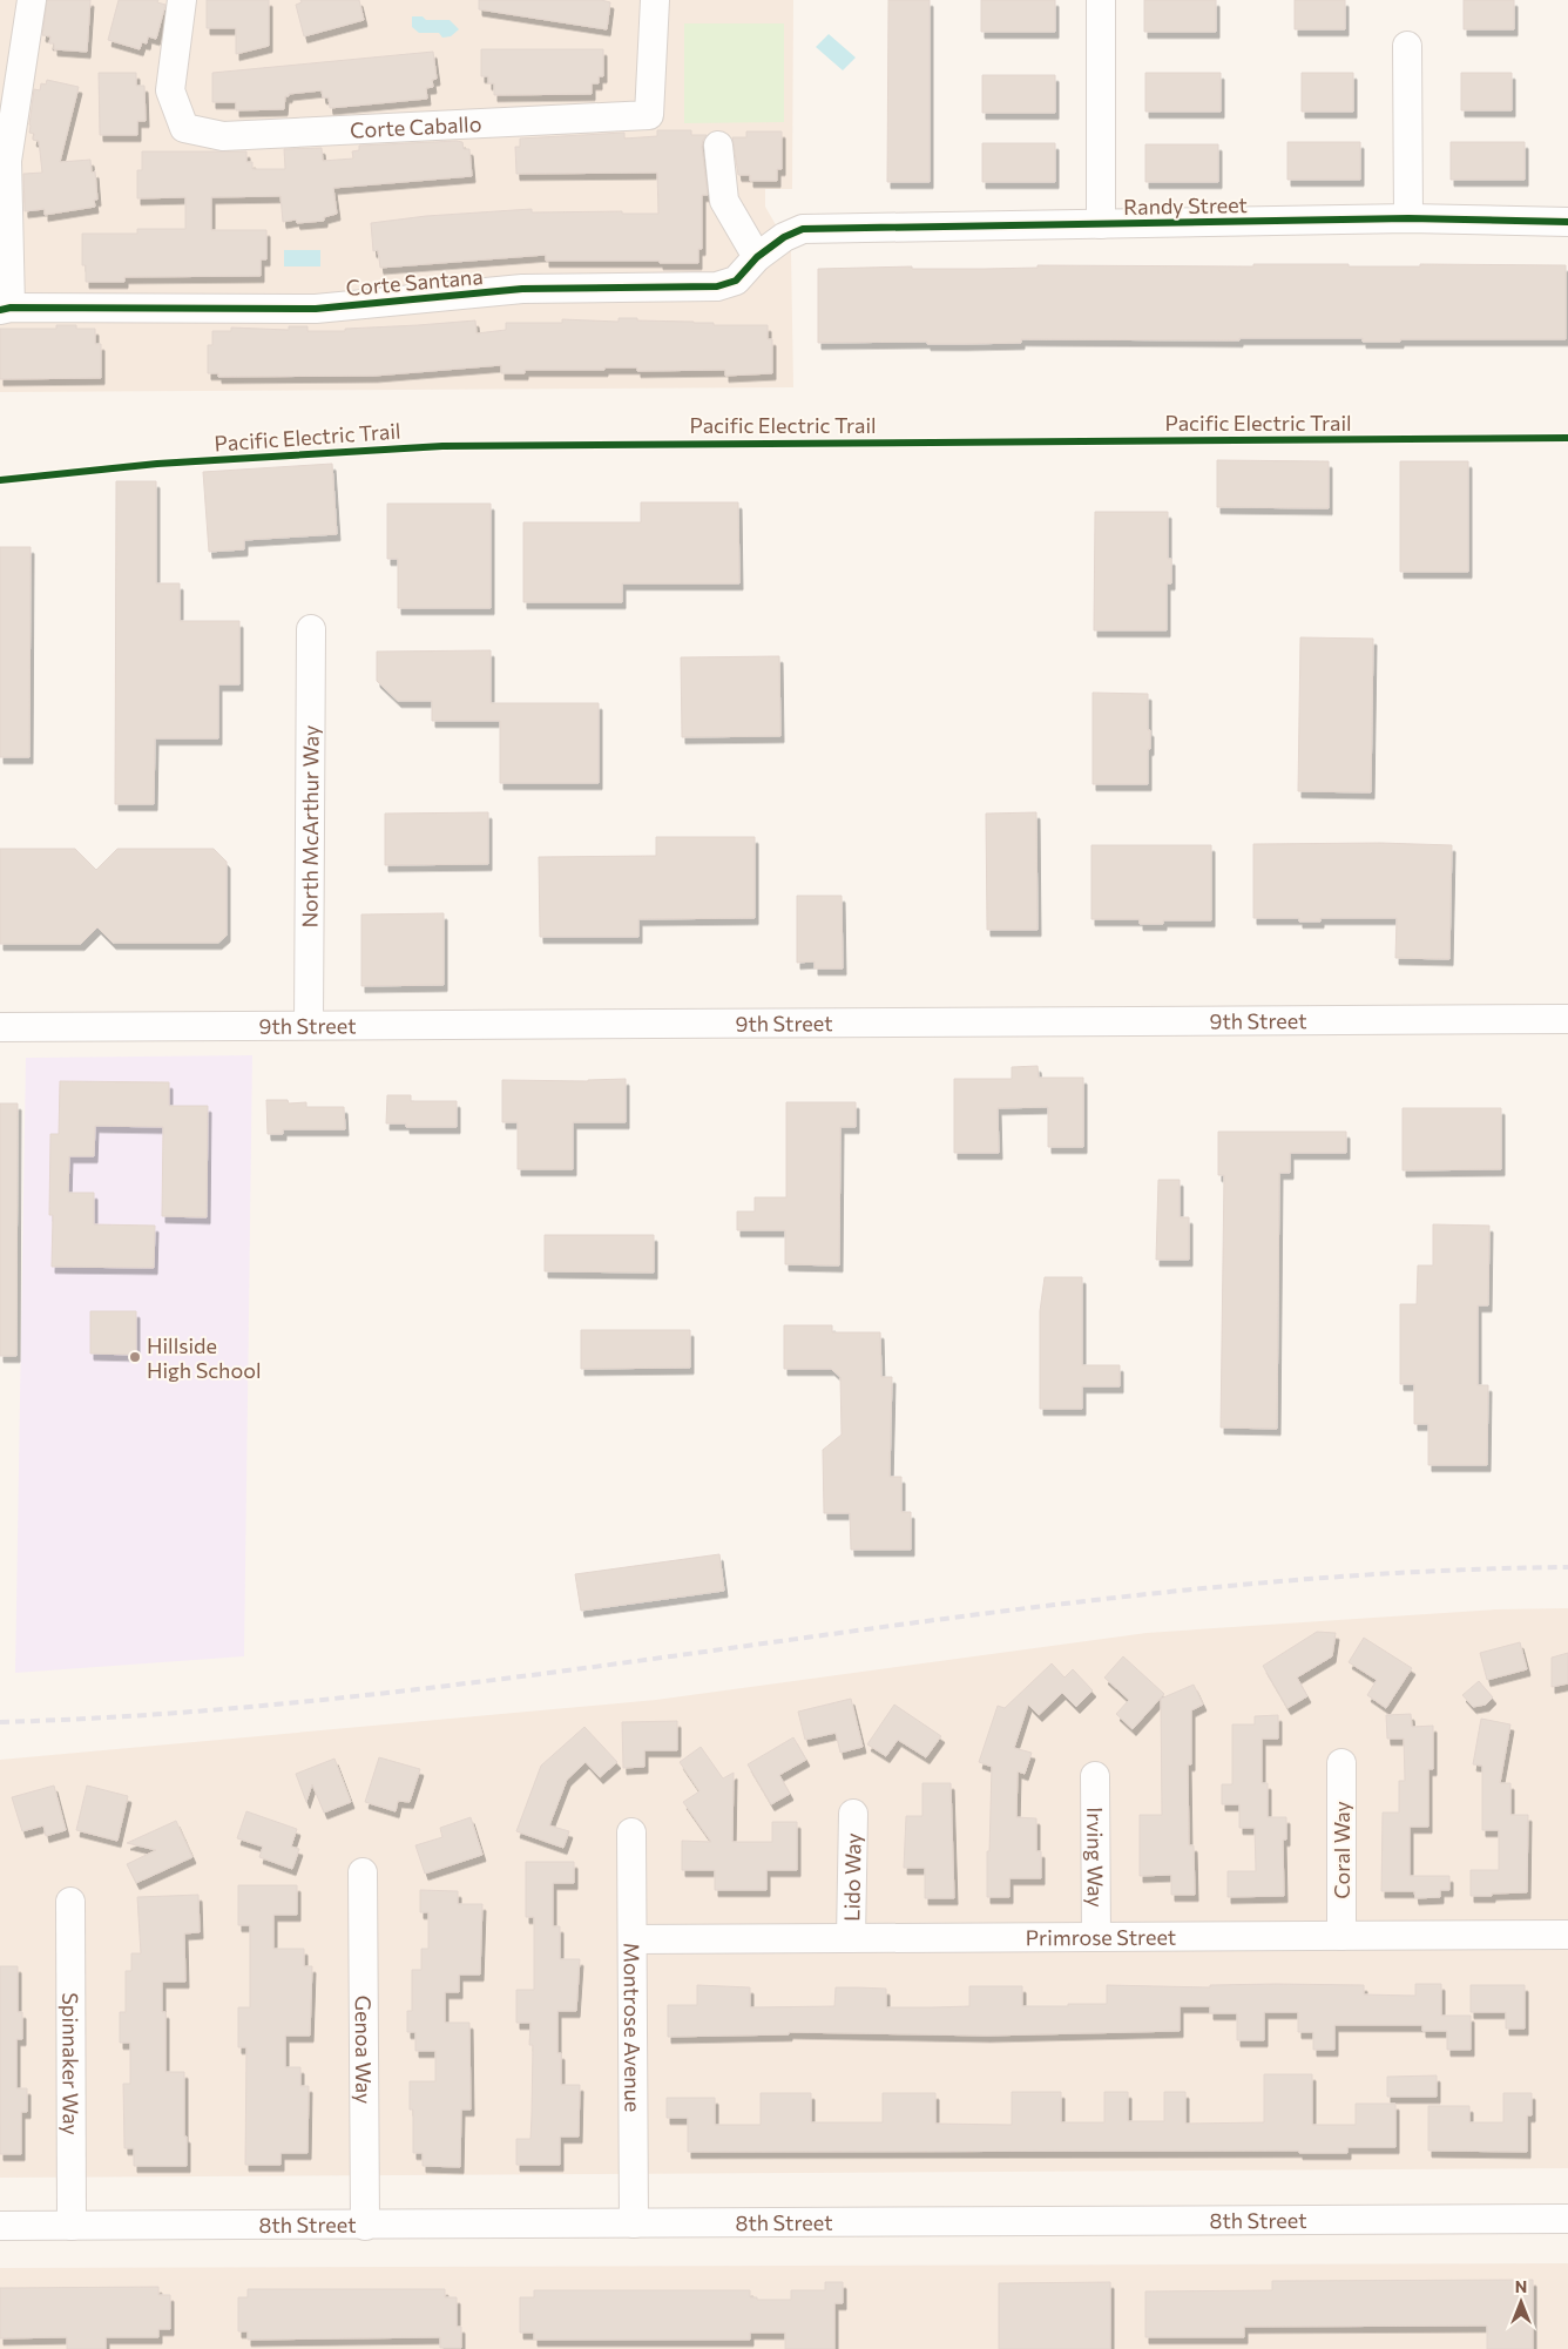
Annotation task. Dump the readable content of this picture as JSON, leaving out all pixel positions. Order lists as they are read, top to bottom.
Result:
{
  "streets": {
    "street": [
      "Corte Caballo",
      "Randy Street",
      "Corte Santana",
      "North McArthur Way",
      "9th Street",
      "Coral Way",
      "Irving Way",
      "Lido Way",
      "Primrose Street",
      "Montrose Avenue",
      "Genoa Way",
      "Spinnaker Way",
      "8th Street"
    ],
    "cycle path": ["Pacific Electric Trail"]
  },
  "crossings": [
    ["Randy Street", "Corte Santana"],
    ["North McArthur Way", "9th Street"],
    ["Coral Way", "Primrose Street"],
    ["Irving Way", "Primrose Street"],
    ["Lido Way", "Primrose Street"],
    ["Primrose Street", "Montrose Avenue"],
    ["Montrose Avenue", "8th Street"],
    ["Genoa Way", "8th Street"],
    ["Spinnaker Way", "8th Street"]
  ],
  "places": ["Hillside High School"],
  "north": "top"
}
